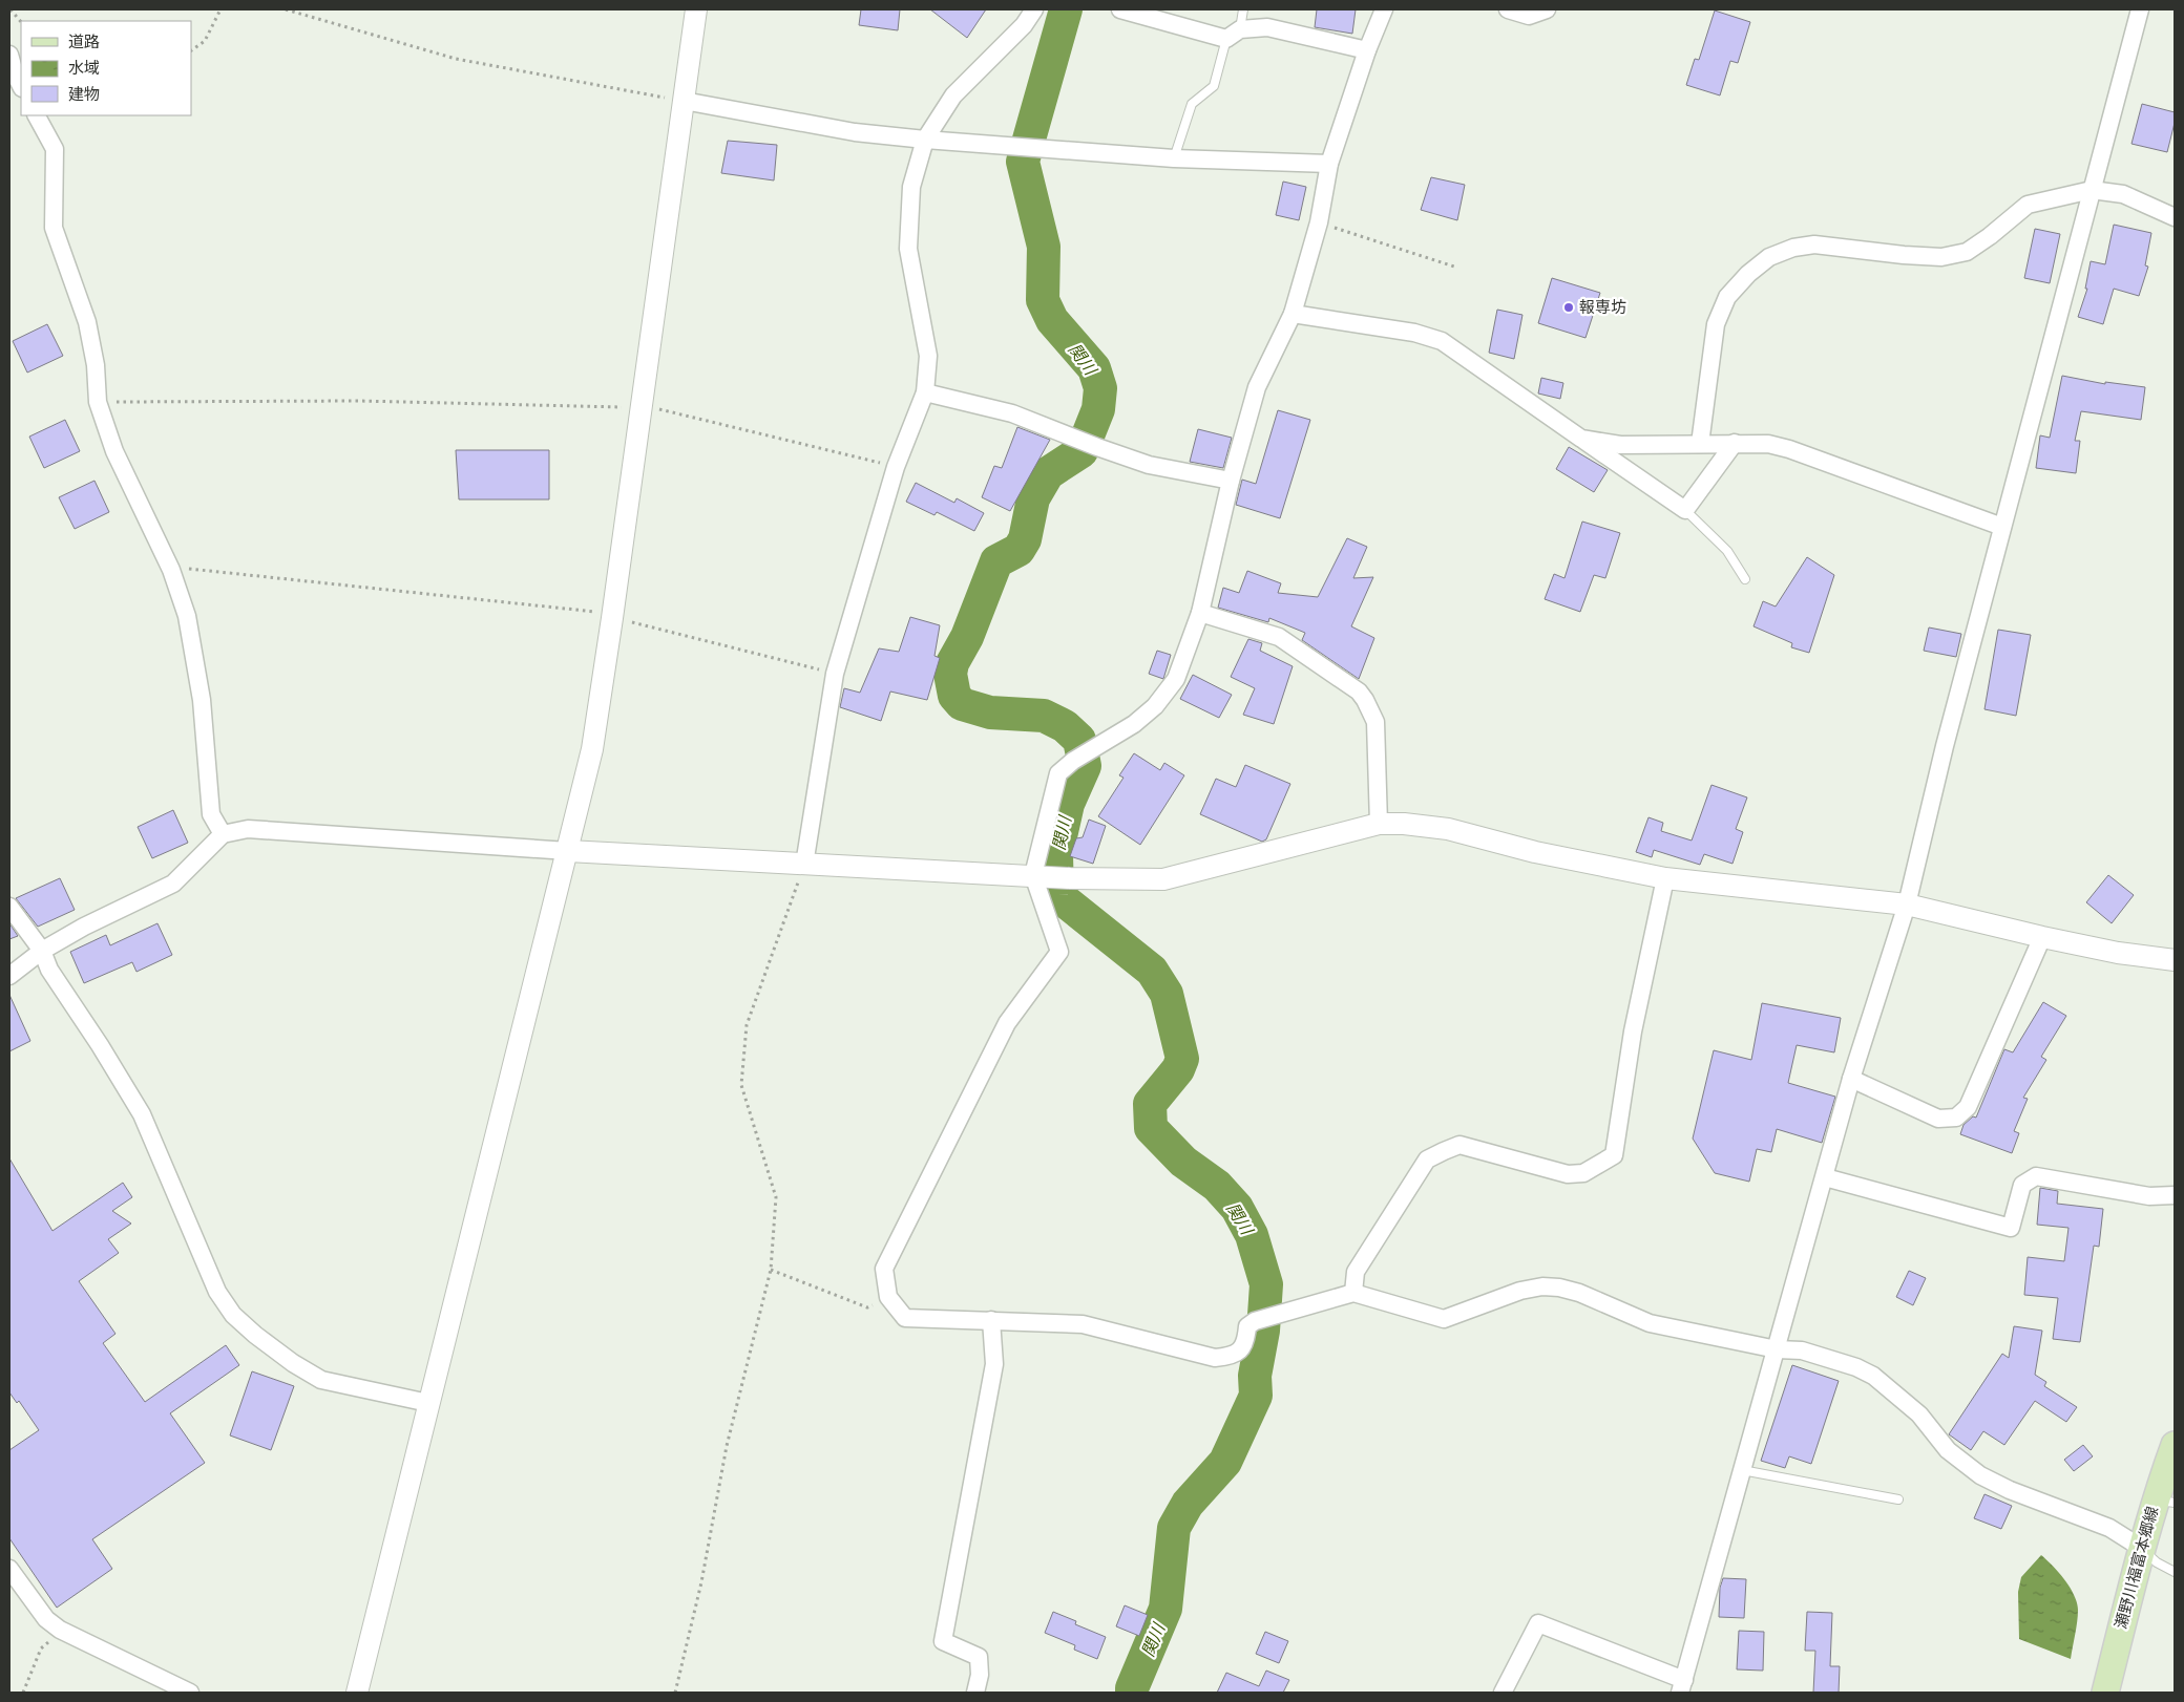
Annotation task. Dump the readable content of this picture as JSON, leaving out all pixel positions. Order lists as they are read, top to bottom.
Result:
{
  "streets": {
    "main road": ["瀬野川福富本郷線"]
  },
  "water": ["関川"],
  "places": ["報専坊"],
  "legend": ["道路", "水域", "建物"]
}
